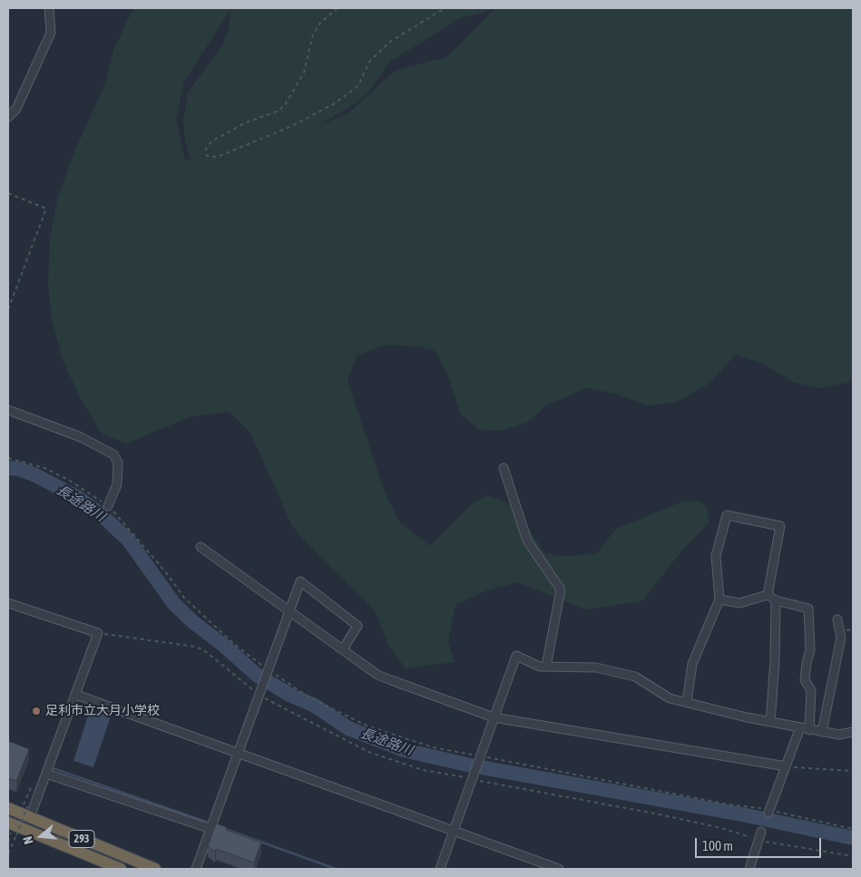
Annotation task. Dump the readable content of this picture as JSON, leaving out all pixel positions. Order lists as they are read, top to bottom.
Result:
{
  "streets": {
    "highway": ["293"]
  },
  "water": ["長途路川"],
  "places": ["足利市立大月小学校"],
  "scale_bar": "100 m",
  "north": "left"
}
